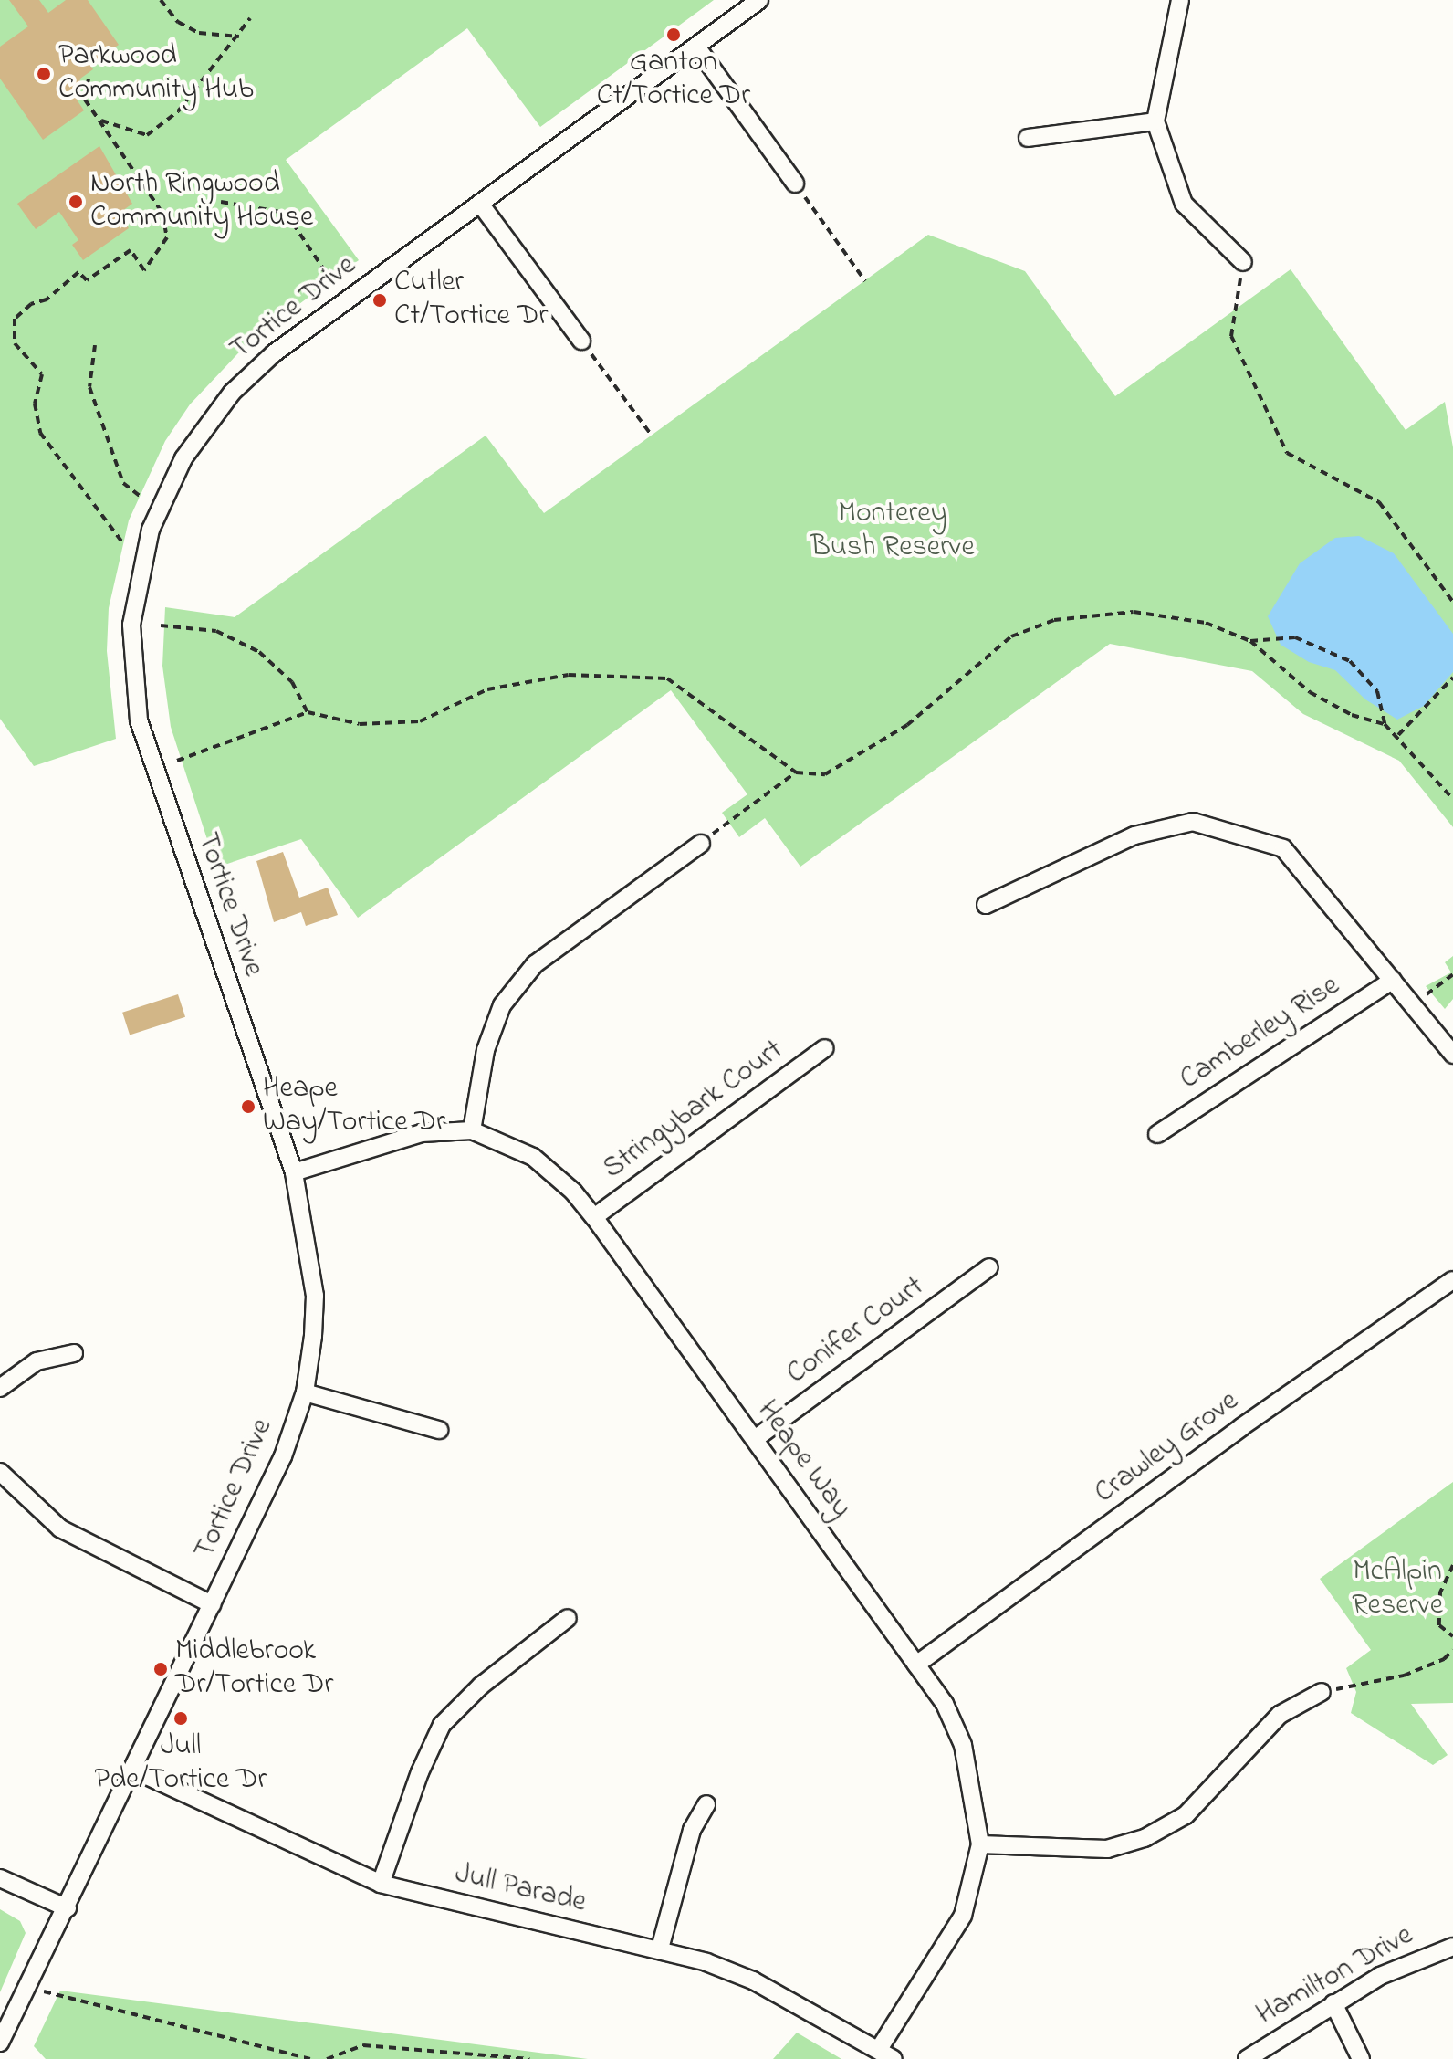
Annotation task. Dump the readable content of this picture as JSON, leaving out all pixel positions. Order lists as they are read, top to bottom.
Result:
{
  "streets": {
    "street": [
      "Tortice Drive",
      "Camberley Rise",
      "Stringybark Court",
      "Conifer Court",
      "Crawley Grove",
      "Heape Way",
      "Jull Parade",
      "Hamilton Drive"
    ]
  },
  "crossings": [
    ["Tortice Drive", "Heape Way"],
    ["Tortice Drive", "Jull Parade"],
    ["Stringybark Court", "Heape Way"],
    ["Conifer Court", "Heape Way"],
    ["Crawley Grove", "Heape Way"],
    ["Heape Way", "Jull Parade"]
  ],
  "parks": ["Monterey Bush Reserve", "McAlpin Reserve"],
  "places": [
    "Ganton Ct/Tortice Dr",
    "Parkwood Community Hub",
    "North Ringwood Community House",
    "Cutler Ct/Tortice Dr",
    "Heape Way/Tortice Dr",
    "Middlebrook Dr/Tortice Dr",
    "Jull Pde/Tortice Dr"
  ]
}
